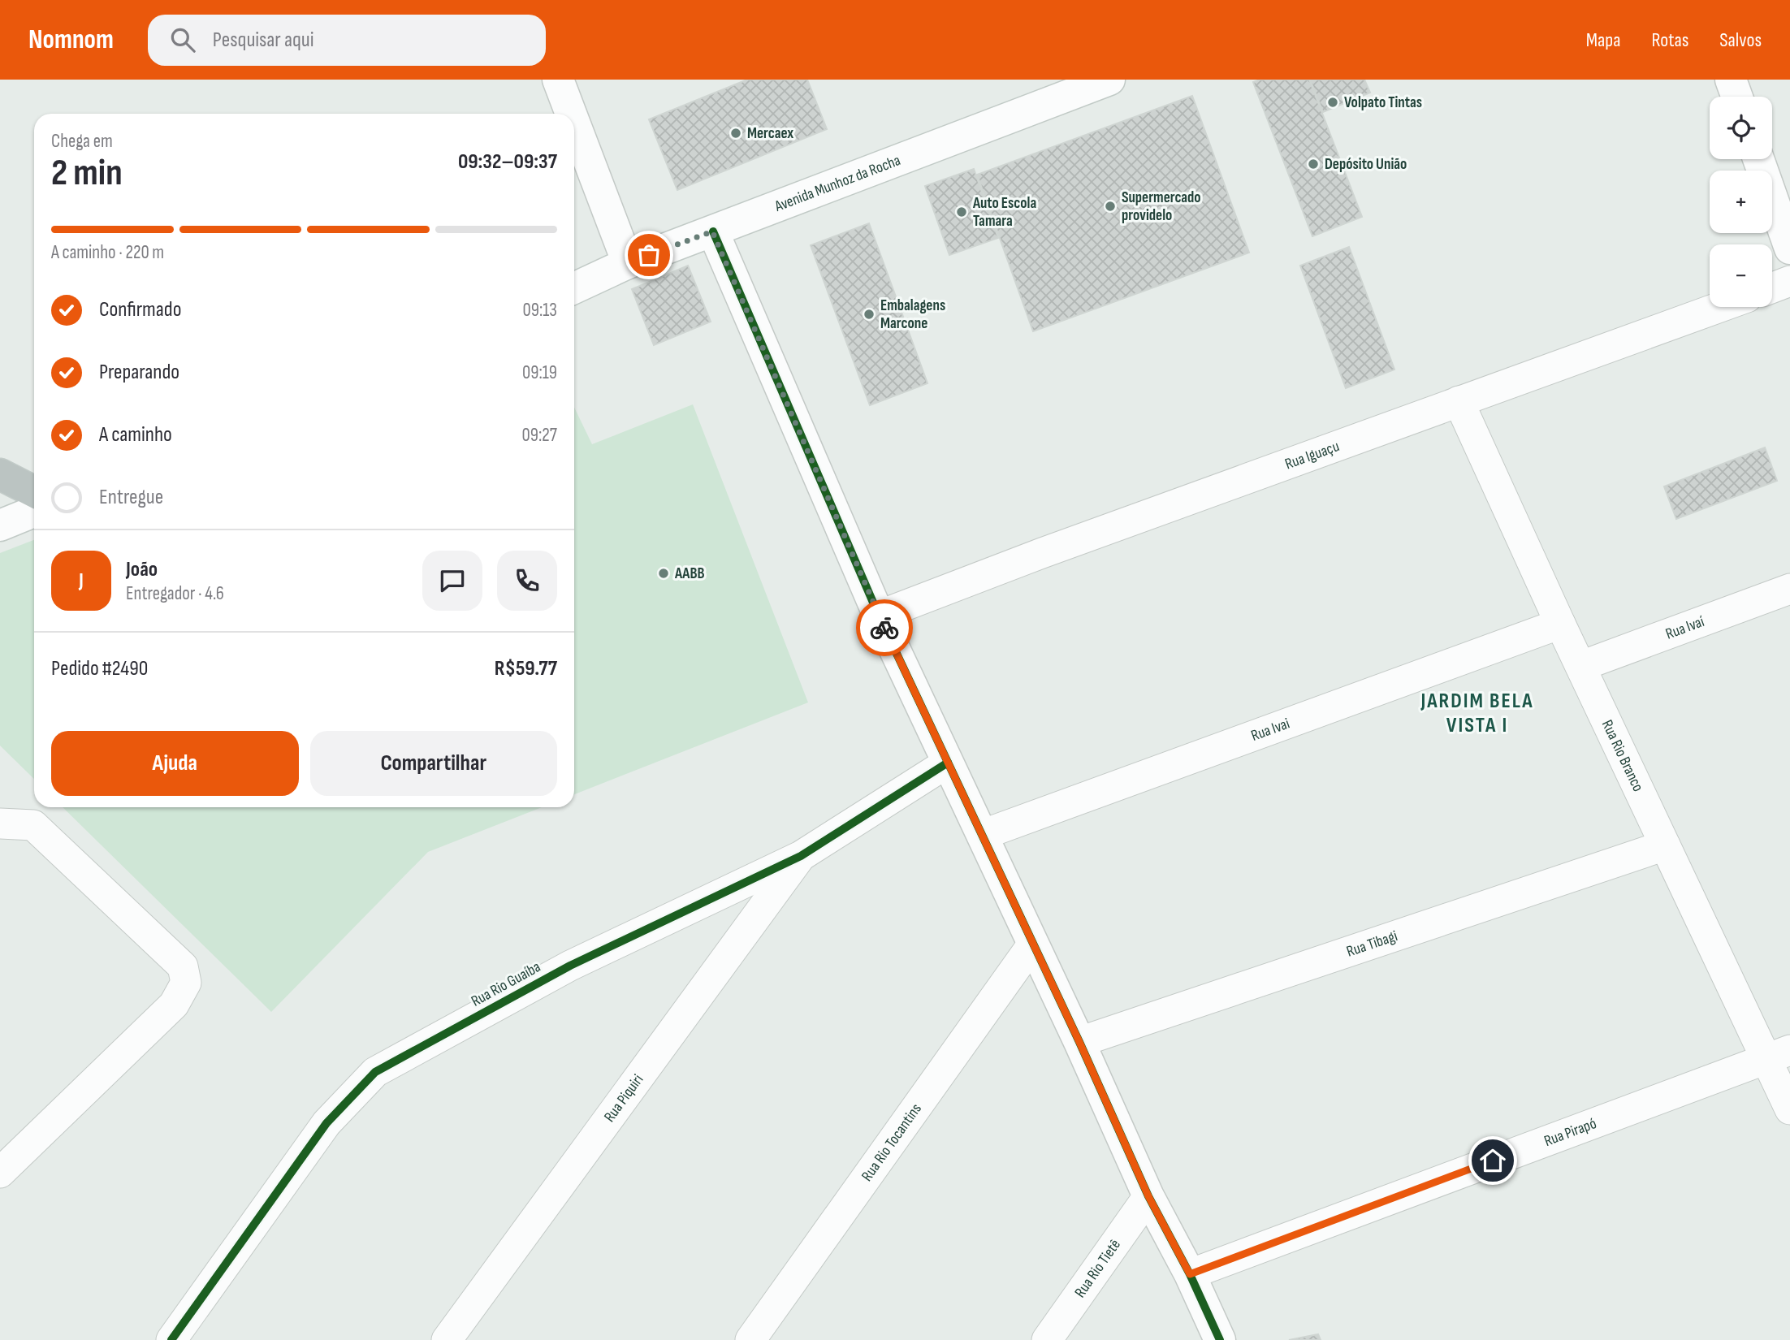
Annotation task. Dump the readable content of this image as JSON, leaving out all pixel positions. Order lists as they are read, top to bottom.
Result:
{
  "streets": {
    "street": [
      "Avenida Munhoz da Rocha",
      "Rua Iguaçu",
      "Rua Ivaí",
      "Rua Ivai",
      "Rua Rio Branco",
      "Rua Tibagi",
      "Rua Rio Guaíba",
      "Rua Piquiri",
      "Rua Pirapó",
      "Rua Rio Tocantins",
      "Rua Rio Tietê"
    ]
  },
  "crossings": [
    ["Rua Iguaçu", "Rua Rio Branco"],
    ["Rua Ivaí", "Rua Rio Branco"],
    ["Rua Ivai", "Rua Rio Branco"],
    ["Rua Rio Branco", "Rua Tibagi"],
    ["Rua Rio Branco", "Rua Pirapó"],
    ["Rua Rio Guaíba", "Rua Piquiri"]
  ],
  "districts": ["JARDIM BELA VISTA I"],
  "places": [
    "Volpato Tintas",
    "Mercaex",
    "Depósito União",
    "Supermercado providelo",
    "Auto Escola Tamara",
    "Embalagens Marcone",
    "AABB"
  ],
  "page": {
    "header": "Nomnom",
    "search": "Pesquisar aqui",
    "nav": ["Mapa", "Rotas", "Salvos"],
    "map_buttons": ["+", "−"],
    "heading": ["2 min", "Chega em", "09:32–09:37"],
    "panel": [
      "João",
      "Entregador · 4.6",
      "Pedido #2490",
      "R$59.77"
    ],
    "bar": "A caminho · 220 m",
    "list": [
      ["Confirmado", "09:13"],
      ["Preparando", "09:19"],
      ["A caminho", "09:27"],
      "Entregue"
    ],
    "round": "J",
    "buttons": ["Ajuda", "Compartilhar"]
  }
}
